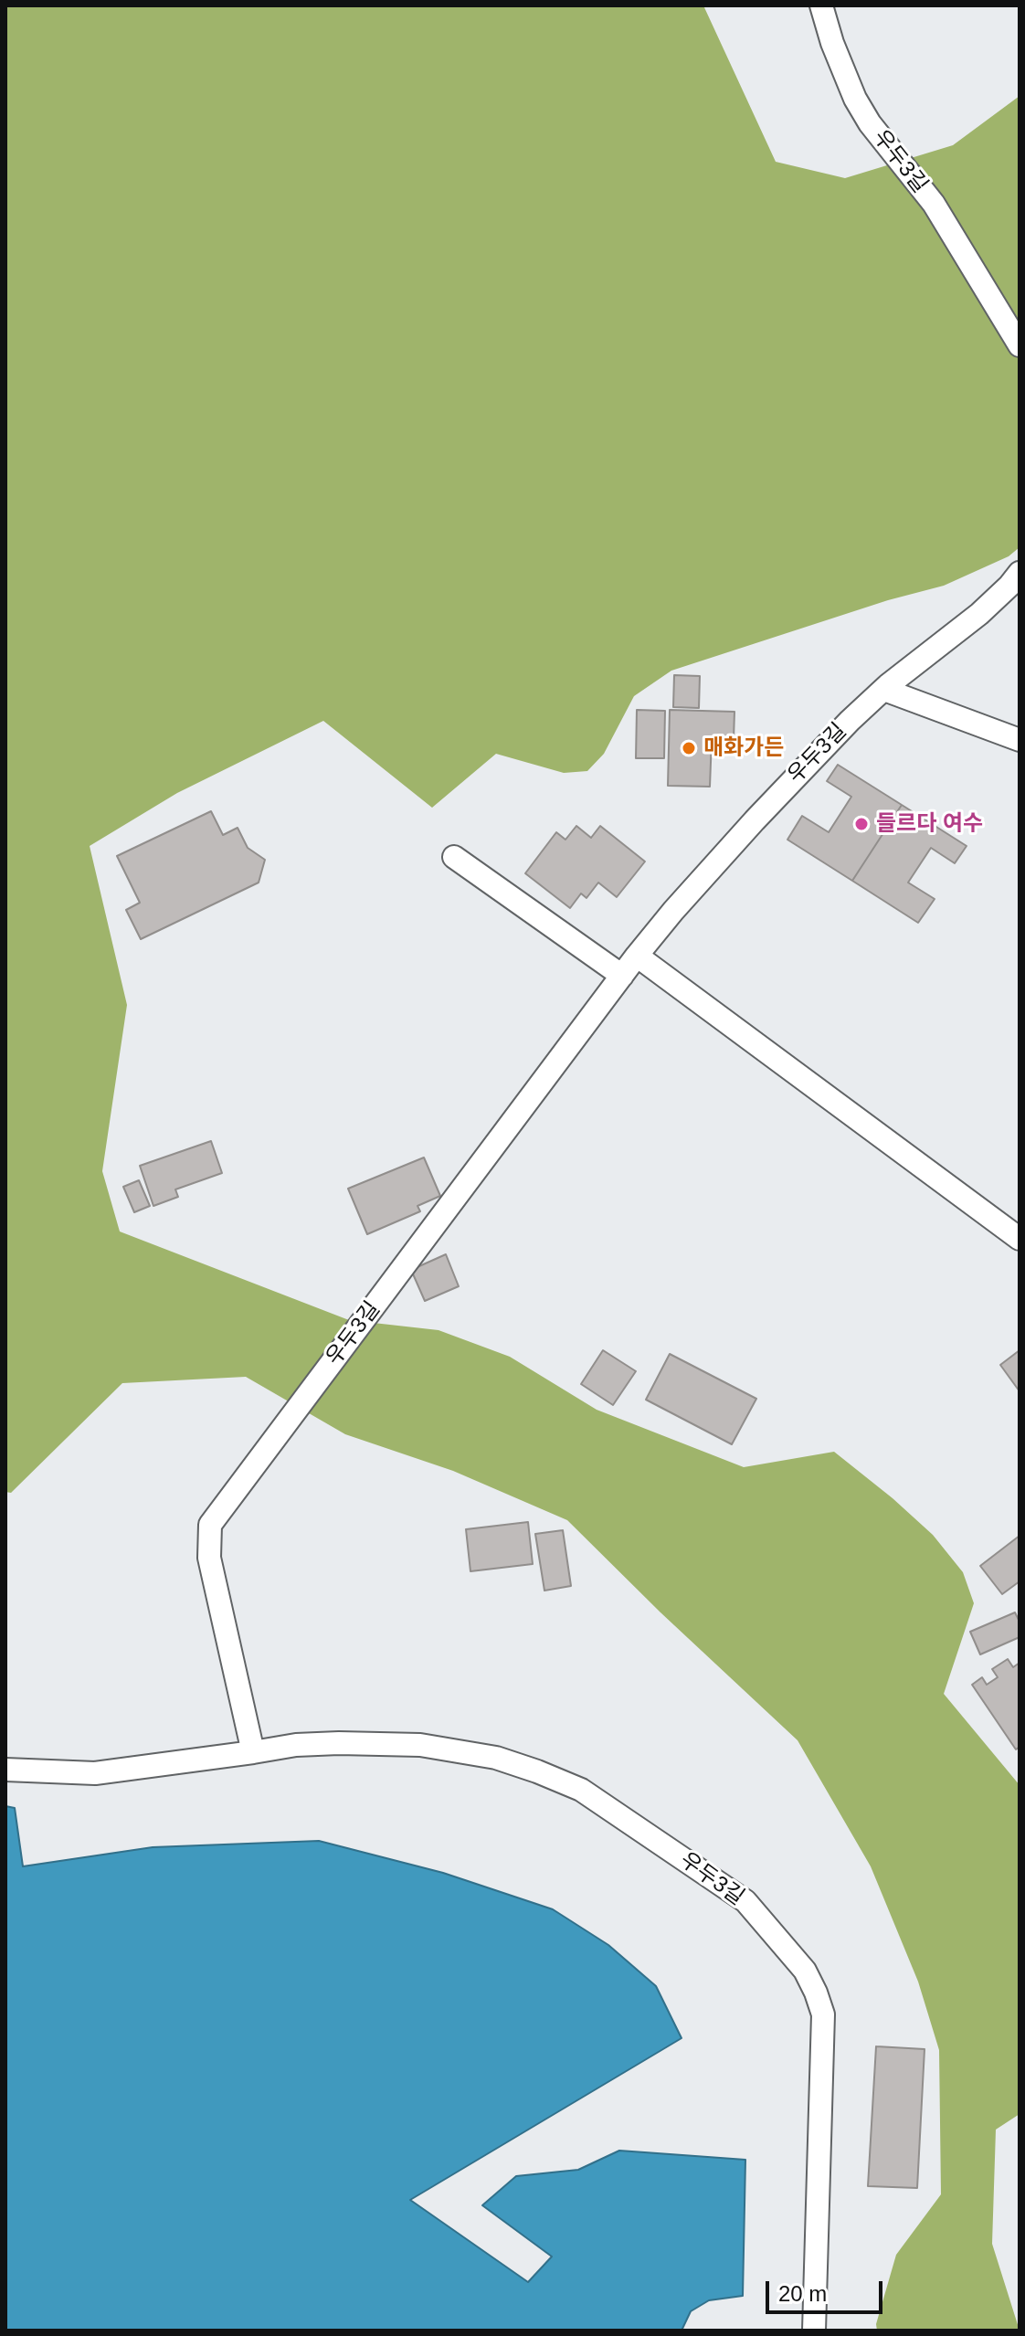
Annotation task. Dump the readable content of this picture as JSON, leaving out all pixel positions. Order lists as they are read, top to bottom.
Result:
{
  "streets": {
    "lane": ["우두3길"]
  },
  "places": ["매화가든", "들르다 여수"],
  "scale_bar": "20 m"
}
